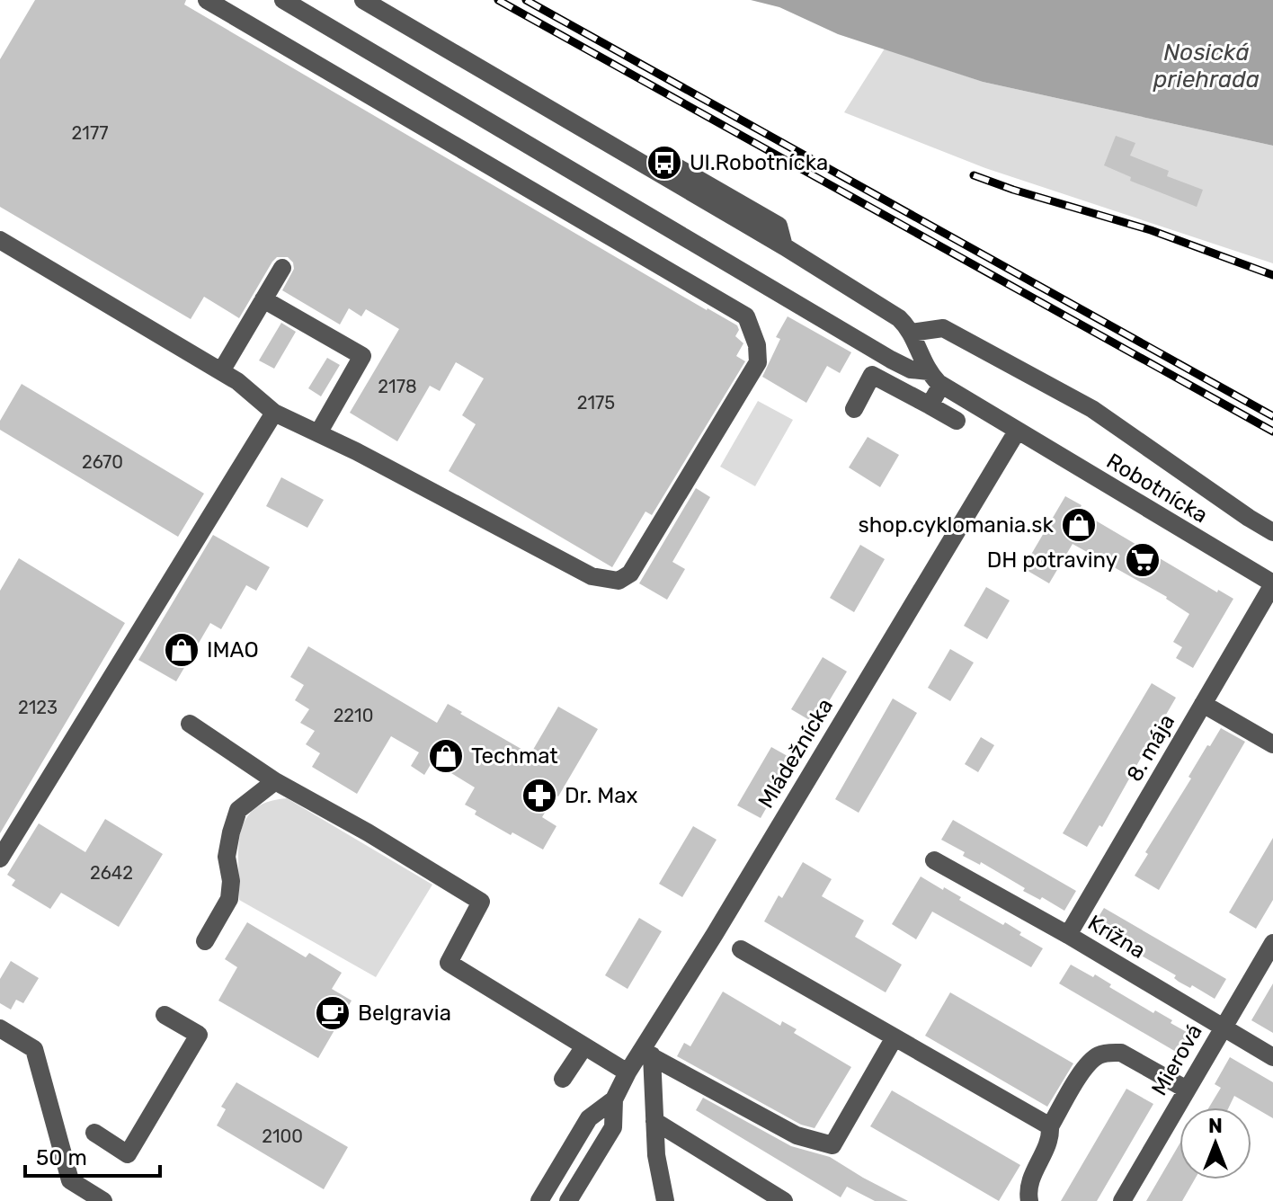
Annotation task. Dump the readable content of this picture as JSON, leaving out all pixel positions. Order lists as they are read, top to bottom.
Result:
{
  "streets": {
    "street": [
      "Robotnícka",
      "8. mája",
      "Mládežnícka",
      "Krížna",
      "Mierová"
    ]
  },
  "crossings": [
    ["Robotnícka", "8. mája"],
    ["Robotnícka", "Mládežnícka"],
    ["8. mája", "Krížna"],
    ["Krížna", "Mierová"]
  ],
  "water": ["Nosická priehrada"],
  "places": {
    "bus stop": ["Ul.Robotnícka"],
    "shop": ["shop.cyklomania.sk", "IMAO", "Techmat"],
    "supermarket": ["DH potraviny"],
    "pharmacy": ["Dr. Max"],
    "cafe": ["Belgravia"]
  },
  "house_numbers": [
    "2177",
    "2178",
    "2175",
    "2670",
    "2123",
    "2210",
    "2642",
    "2100"
  ],
  "scale_bar": "50 m",
  "north": "top"
}
